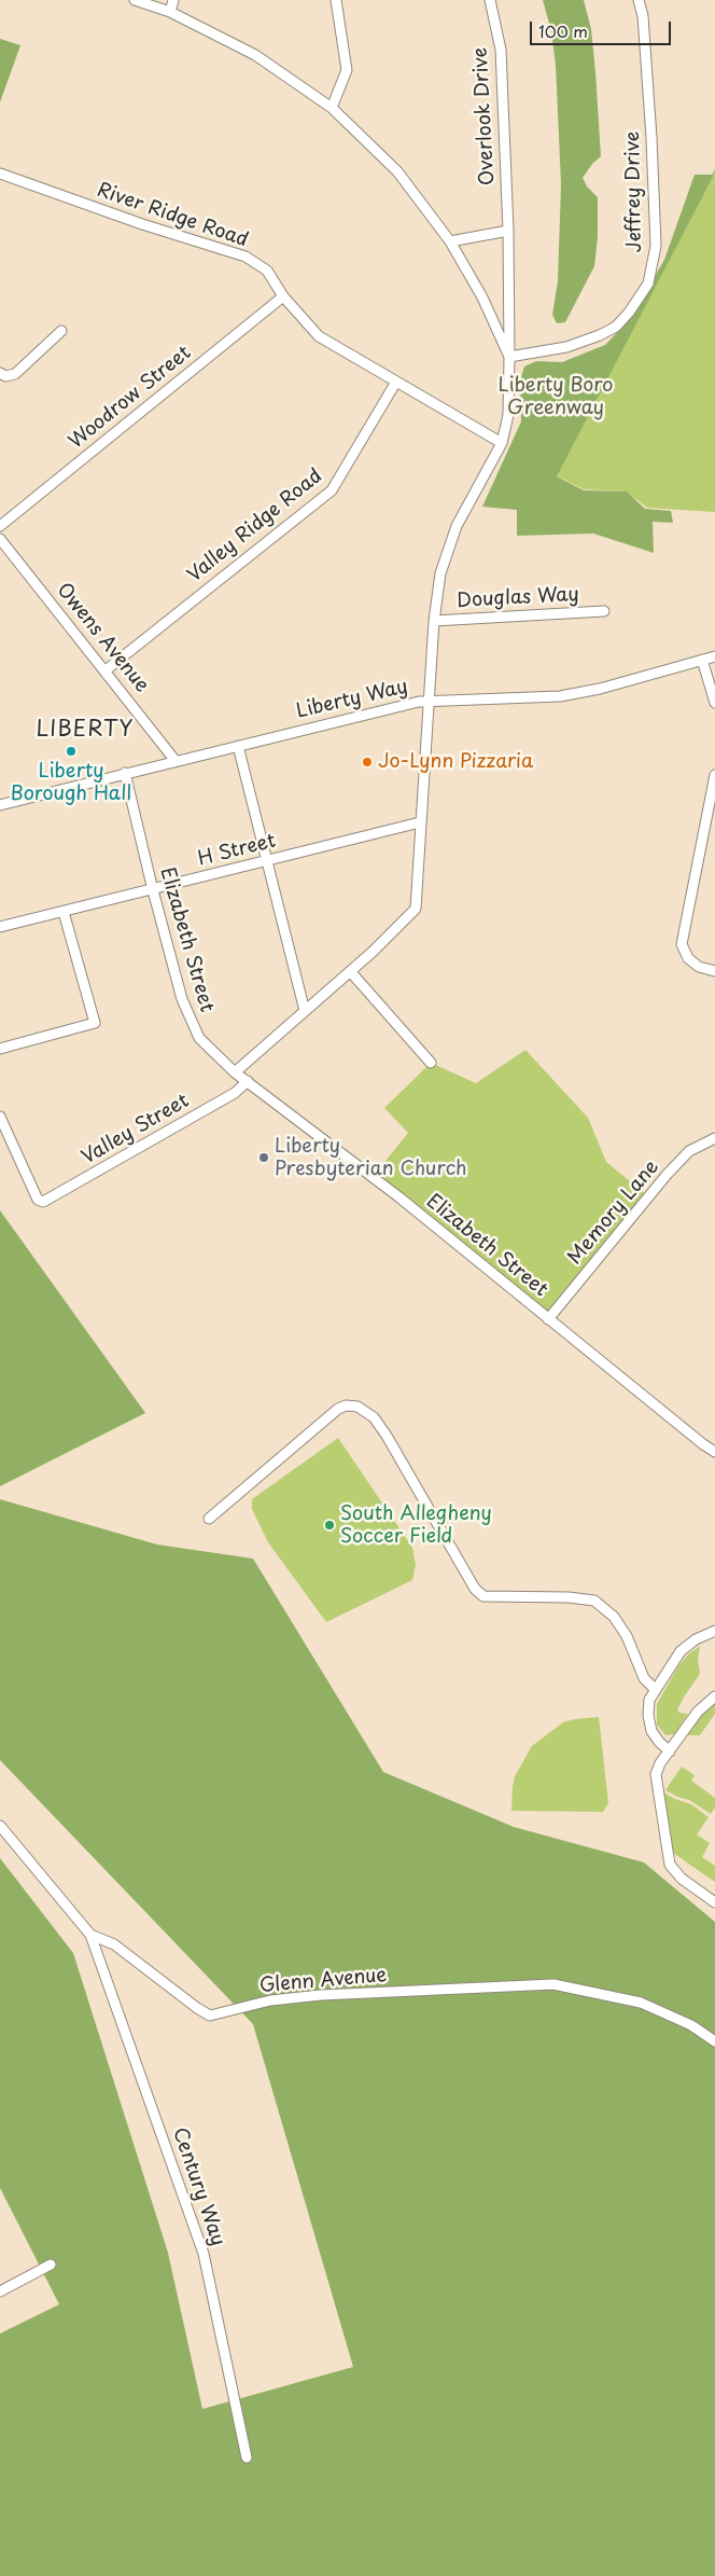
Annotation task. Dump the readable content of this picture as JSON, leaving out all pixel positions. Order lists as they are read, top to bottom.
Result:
{
  "streets": {
    "street": [
      "Overlook Drive",
      "Jeffrey Drive",
      "River Ridge Road",
      "Woodrow Street",
      "Valley Ridge Road",
      "Douglas Way",
      "Owens Avenue",
      "Liberty Way",
      "H Street",
      "Elizabeth Street",
      "Valley Street",
      "Memory Lane",
      "Glenn Avenue",
      "Century Way"
    ]
  },
  "crossings": [
    ["Overlook Drive", "Jeffrey Drive"],
    ["Overlook Drive", "River Ridge Road"],
    ["Overlook Drive", "Douglas Way"],
    ["Overlook Drive", "Liberty Way"],
    ["Overlook Drive", "H Street"],
    ["River Ridge Road", "Woodrow Street"],
    ["River Ridge Road", "Valley Ridge Road"],
    ["Valley Ridge Road", "Owens Avenue"],
    ["Owens Avenue", "Liberty Way"],
    ["Liberty Way", "Elizabeth Street"],
    ["H Street", "Elizabeth Street"],
    ["Elizabeth Street", "Valley Street"],
    ["Elizabeth Street", "Memory Lane"],
    ["Glenn Avenue", "Century Way"]
  ],
  "districts": ["LIBERTY"],
  "parks": ["Liberty Boro Greenway"],
  "places": [
    "Liberty Borough Hall",
    "Jo-Lynn Pizzaria",
    "Liberty Presbyterian Church",
    "South Allegheny Soccer Field"
  ],
  "scale_bar": "100 m"
}
